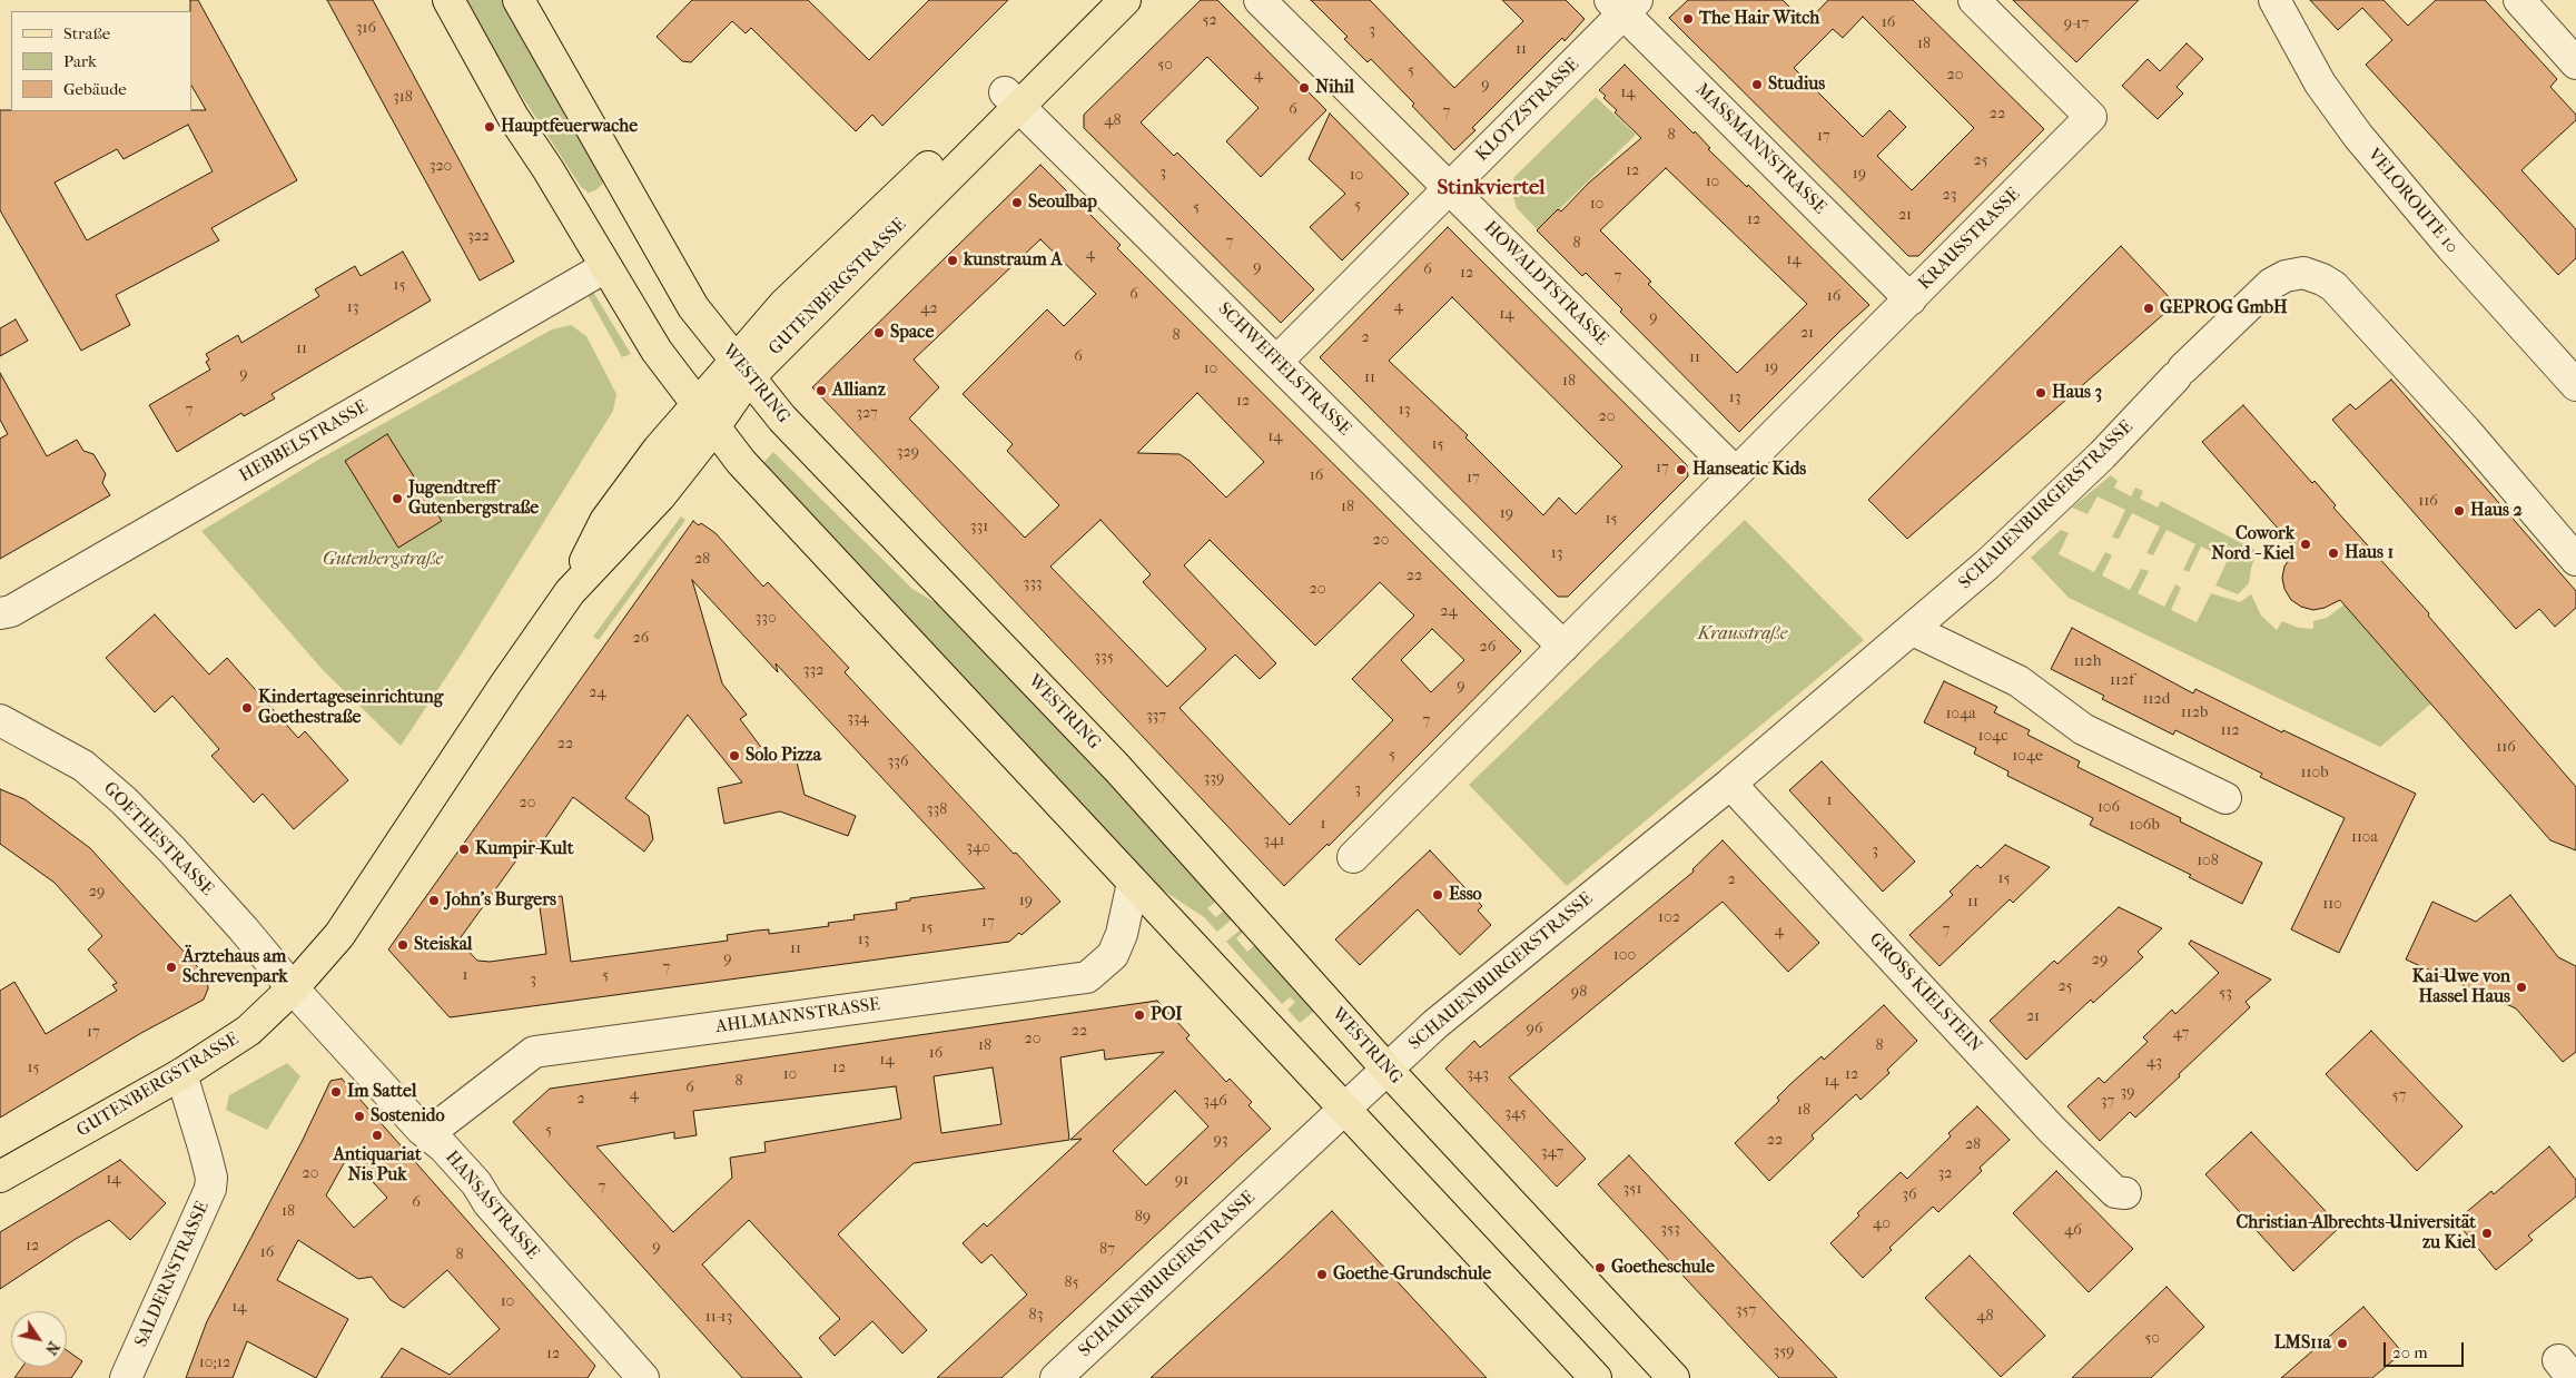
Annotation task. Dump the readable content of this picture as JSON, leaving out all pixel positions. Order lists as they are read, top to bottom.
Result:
{
  "streets": {
    "main road": ["GUTENBERGSTRASSE", "WESTRING"],
    "street": [
      "KLOTZSTRASSE",
      "MASSMANNSTRASSE",
      "VELOROUTE 10",
      "KRAUSSTRASSE",
      "HOWALDTSTRASSE",
      "SCHWEFFELSTRASSE",
      "HEBBELSTRASSE",
      "SCHAUENBURGERSTRASSE",
      "GOETHESTRASSE",
      "GROSS KIELSTEIN",
      "AHLMANNSTRASSE",
      "HANSASTRASSE",
      "SALDERNSTRASSE"
    ]
  },
  "crossings": [
    ["KLOTZSTRASSE", "MASSMANNSTRASSE"],
    ["KLOTZSTRASSE", "HOWALDTSTRASSE"],
    ["KLOTZSTRASSE", "SCHWEFFELSTRASSE"],
    ["MASSMANNSTRASSE", "KRAUSSTRASSE"],
    ["KRAUSSTRASSE", "HOWALDTSTRASSE"],
    ["KRAUSSTRASSE", "SCHWEFFELSTRASSE"],
    ["GUTENBERGSTRASSE", "SCHWEFFELSTRASSE"],
    ["GUTENBERGSTRASSE", "WESTRING"],
    ["GUTENBERGSTRASSE", "GOETHESTRASSE"],
    ["GUTENBERGSTRASSE", "HANSASTRASSE"],
    ["GUTENBERGSTRASSE", "SALDERNSTRASSE"],
    ["WESTRING", "SCHAUENBURGERSTRASSE"],
    ["SCHAUENBURGERSTRASSE", "GROSS KIELSTEIN"],
    ["GOETHESTRASSE", "HANSASTRASSE"],
    ["AHLMANNSTRASSE", "HANSASTRASSE"]
  ],
  "districts": ["Stinkviertel"],
  "parks": ["Gutenbergstraße", "Krausstraße"],
  "places": [
    "The Hair Witch",
    "Studius",
    "Nihil",
    "Hauptfeuerwache",
    "Seoulbap",
    "kunstraum A",
    "GEPROG GmbH",
    "Space",
    "Allianz",
    "Haus 3",
    "Hanseatic Kids",
    "Jugendtreff Gutenbergstraße",
    "Haus 2",
    "Cowork Nord - Kiel",
    "Haus 1",
    "Kindertageseinrichtung Goethestraße",
    "Solo Pizza",
    "Kumpir-Kult",
    "Esso",
    "John’s Burgers",
    "Steiskal",
    "Ärztehaus am Schrevenpark",
    "Kai-Uwe von Hassel Haus",
    "POI",
    "Im Sattel",
    "Sostenido",
    "Antiquariat Nis Puk",
    "Christian-Albrechts-Universität zu Kiel",
    "Goetheschule",
    "Goethe-Grundschule",
    "LMS11a"
  ],
  "house_numbers": [
    "52",
    "16",
    "9-17",
    "316",
    "3",
    "18",
    "11",
    "50",
    "5",
    "4",
    "20",
    "9",
    "14",
    "318",
    "6",
    "7",
    "22",
    "48",
    "8",
    "17",
    "25",
    "320",
    "12",
    "3",
    "19",
    "10",
    "10",
    "23",
    "10",
    "5",
    "5",
    "21",
    "12",
    "322",
    "7",
    "8",
    "4",
    "14",
    "9",
    "6",
    "12",
    "7",
    "15",
    "6",
    "16",
    "4",
    "13",
    "42",
    "14",
    "9",
    "21",
    "8",
    "2",
    "11",
    "6",
    "11",
    "19",
    "10",
    "9",
    "11",
    "18",
    "13",
    "12",
    "7",
    "13",
    "327",
    "20",
    "14",
    "15",
    "329",
    "17",
    "16",
    "17",
    "116",
    "18",
    "19",
    "15",
    "331",
    "20",
    "13",
    "28",
    "22",
    "333",
    "20",
    "24",
    "330",
    "26",
    "26",
    "335",
    "112h",
    "332",
    "112f",
    "9",
    "24",
    "112d",
    "112b",
    "104a",
    "337",
    "334",
    "7",
    "112",
    "104c",
    "22",
    "116",
    "5",
    "104e",
    "336",
    "110b",
    "339",
    "3",
    "1",
    "20",
    "106",
    "338",
    "1",
    "106b",
    "110a",
    "341",
    "340",
    "3",
    "108",
    "15",
    "2",
    "29",
    "19",
    "11",
    "110",
    "102",
    "17",
    "15",
    "7",
    "4",
    "13",
    "11",
    "100",
    "9",
    "29",
    "7",
    "1",
    "5",
    "3",
    "25",
    "98",
    "53",
    "21",
    "96",
    "22",
    "17",
    "47",
    "20",
    "18",
    "8",
    "16",
    "14",
    "43",
    "15",
    "12",
    "10",
    "343",
    "12",
    "8",
    "14",
    "6",
    "39",
    "4",
    "57",
    "2",
    "346",
    "37",
    "18",
    "345",
    "5",
    "93",
    "22",
    "28",
    "347",
    "20",
    "32",
    "14",
    "91",
    "7",
    "351",
    "36",
    "6",
    "18",
    "89",
    "40",
    "353",
    "46",
    "12",
    "9",
    "87",
    "16",
    "8",
    "85",
    "10",
    "14",
    "357",
    "83",
    "48",
    "11-13",
    "50",
    "359",
    "12",
    "10;12"
  ],
  "legend": ["Straße", "Park", "Gebäude"],
  "scale_bar": "20 m",
  "north": "bottom right"
}
